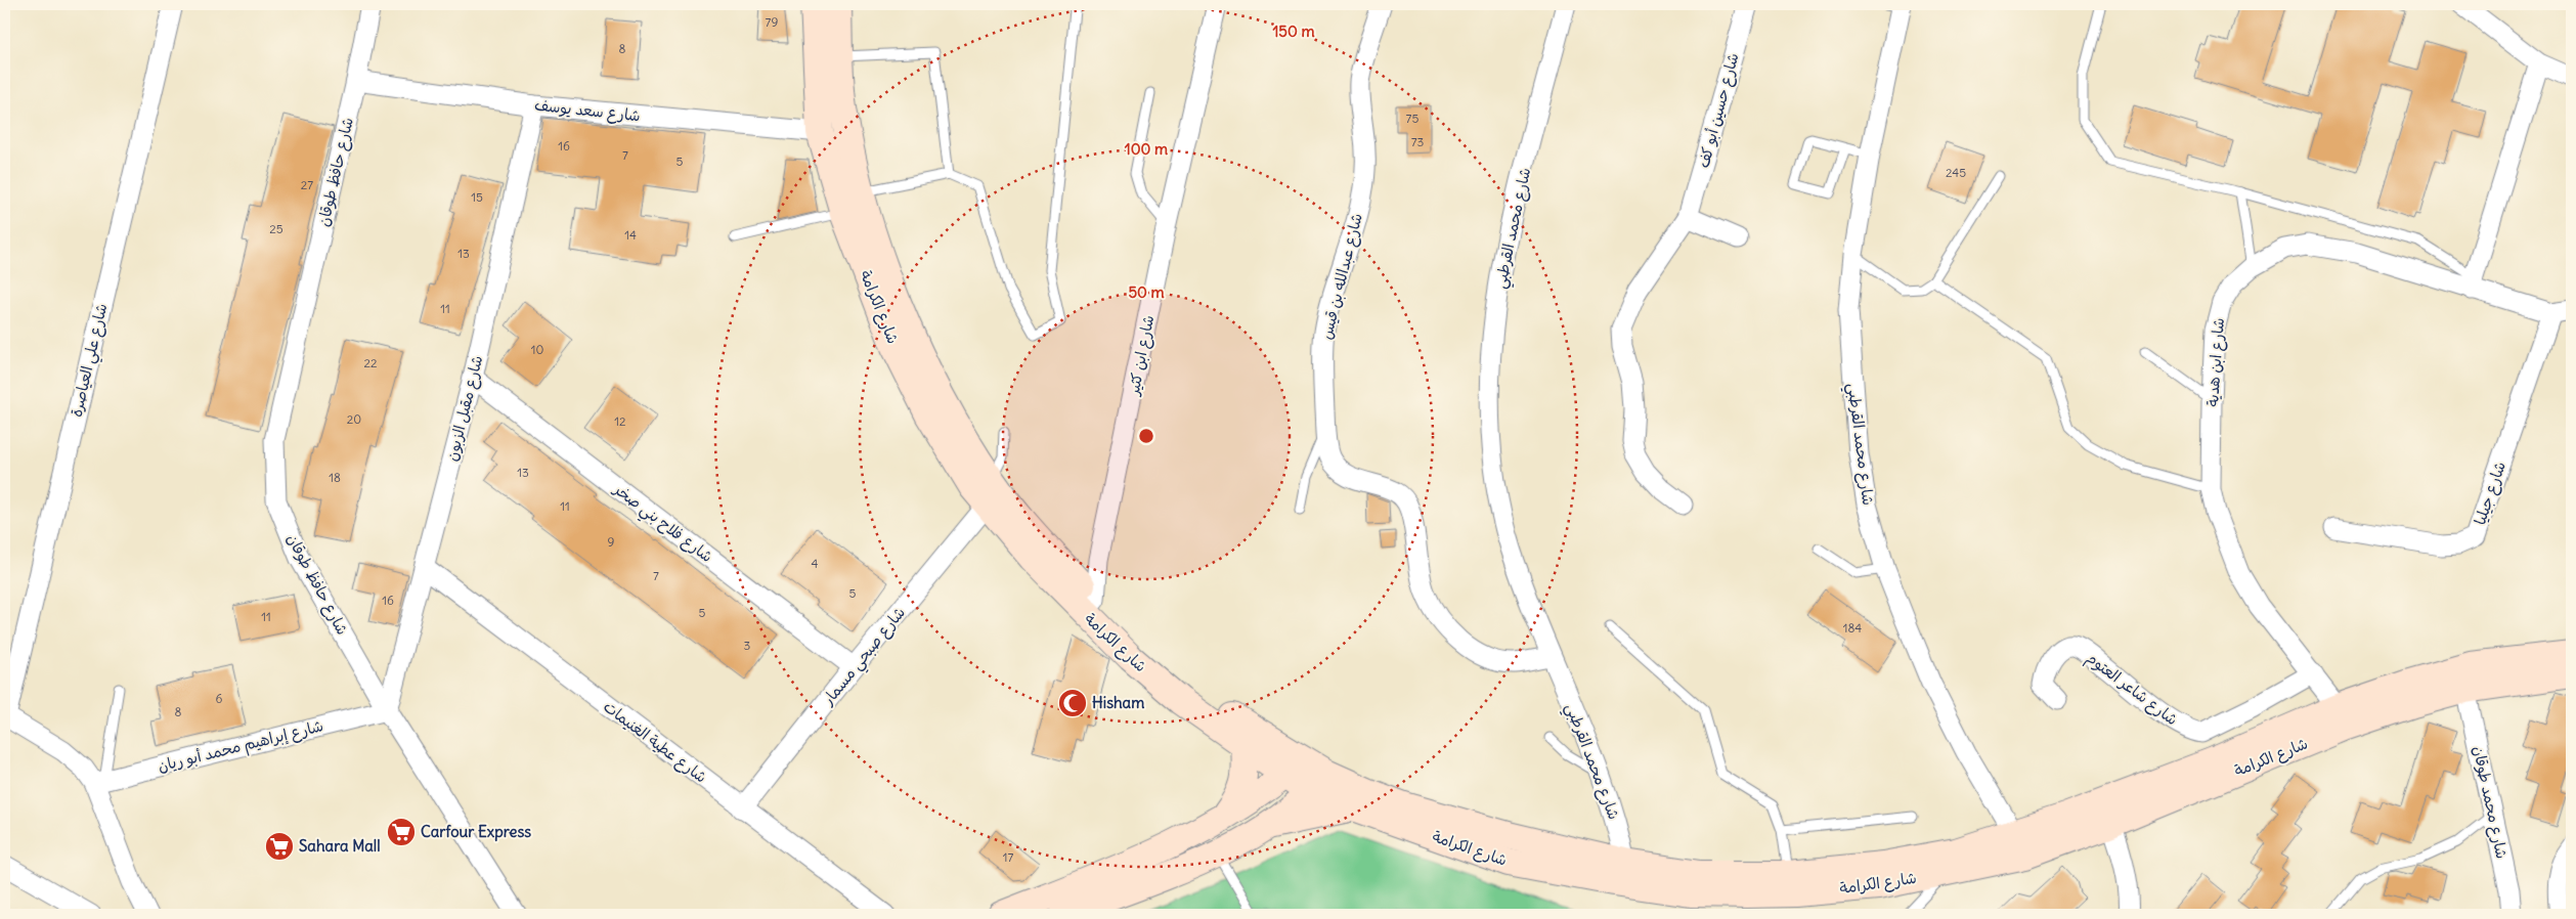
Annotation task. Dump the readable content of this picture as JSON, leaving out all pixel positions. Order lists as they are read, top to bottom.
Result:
{
  "streets": {
    "street": [
      "شارع سعد يوسف",
      "شارع حسين أبو كف",
      "شارع حافظ طوقان",
      "شارع محمد القرطبي",
      "شارع عبدالله بن قيس",
      "شارع الكرامة",
      "شارع ابن كثير",
      "شارع علي العياصرة",
      "شارع ابن هدية",
      "شارع مقبل الزبون",
      "شارع جيليا",
      "شارع فلاح بني صخر",
      "شارع صبحي مسمار",
      "شارع شاعر العتوم",
      "شارع عطية الغنيمات",
      "شارع إبراهيم محمد أبو ريان",
      "شارع محمد طوقان"
    ]
  },
  "crossings": [
    ["شارع سعد يوسف", "شارع حافظ طوقان"],
    ["شارع سعد يوسف", "شارع الكرامة"],
    ["شارع سعد يوسف", "شارع مقبل الزبون"],
    ["شارع حافظ طوقان", "شارع مقبل الزبون"],
    ["شارع حافظ طوقان", "شارع إبراهيم محمد أبو ريان"],
    ["شارع محمد القرطبي", "شارع عبدالله بن قيس"],
    ["شارع محمد القرطبي", "شارع الكرامة"],
    ["شارع الكرامة", "شارع ابن كثير"],
    ["شارع الكرامة", "شارع ابن هدية"],
    ["شارع الكرامة", "شارع صبحي مسمار"],
    ["شارع الكرامة", "شارع محمد طوقان"],
    ["شارع ابن هدية", "شارع جيليا"],
    ["شارع ابن هدية", "شارع شاعر العتوم"],
    ["شارع مقبل الزبون", "شارع فلاح بني صخر"],
    ["شارع مقبل الزبون", "شارع عطية الغنيمات"],
    ["شارع مقبل الزبون", "شارع إبراهيم محمد أبو ريان"],
    ["شارع فلاح بني صخر", "شارع صبحي مسمار"],
    ["شارع صبحي مسمار", "شارع عطية الغنيمات"]
  ],
  "places": {
    "mosque": ["Hisham"],
    "supermarket": ["Carfour Express", "Sahara Mall"]
  },
  "house_numbers": [
    "79",
    "8",
    "75",
    "73",
    "16",
    "7",
    "5",
    "245",
    "27",
    "15",
    "25",
    "14",
    "13",
    "11",
    "10",
    "22",
    "20",
    "12",
    "13",
    "18",
    "11",
    "9",
    "4",
    "7",
    "5",
    "16",
    "5",
    "11",
    "184",
    "3",
    "6",
    "8",
    "17"
  ],
  "rings": ["150 m", "100 m", "50 m"]
}
